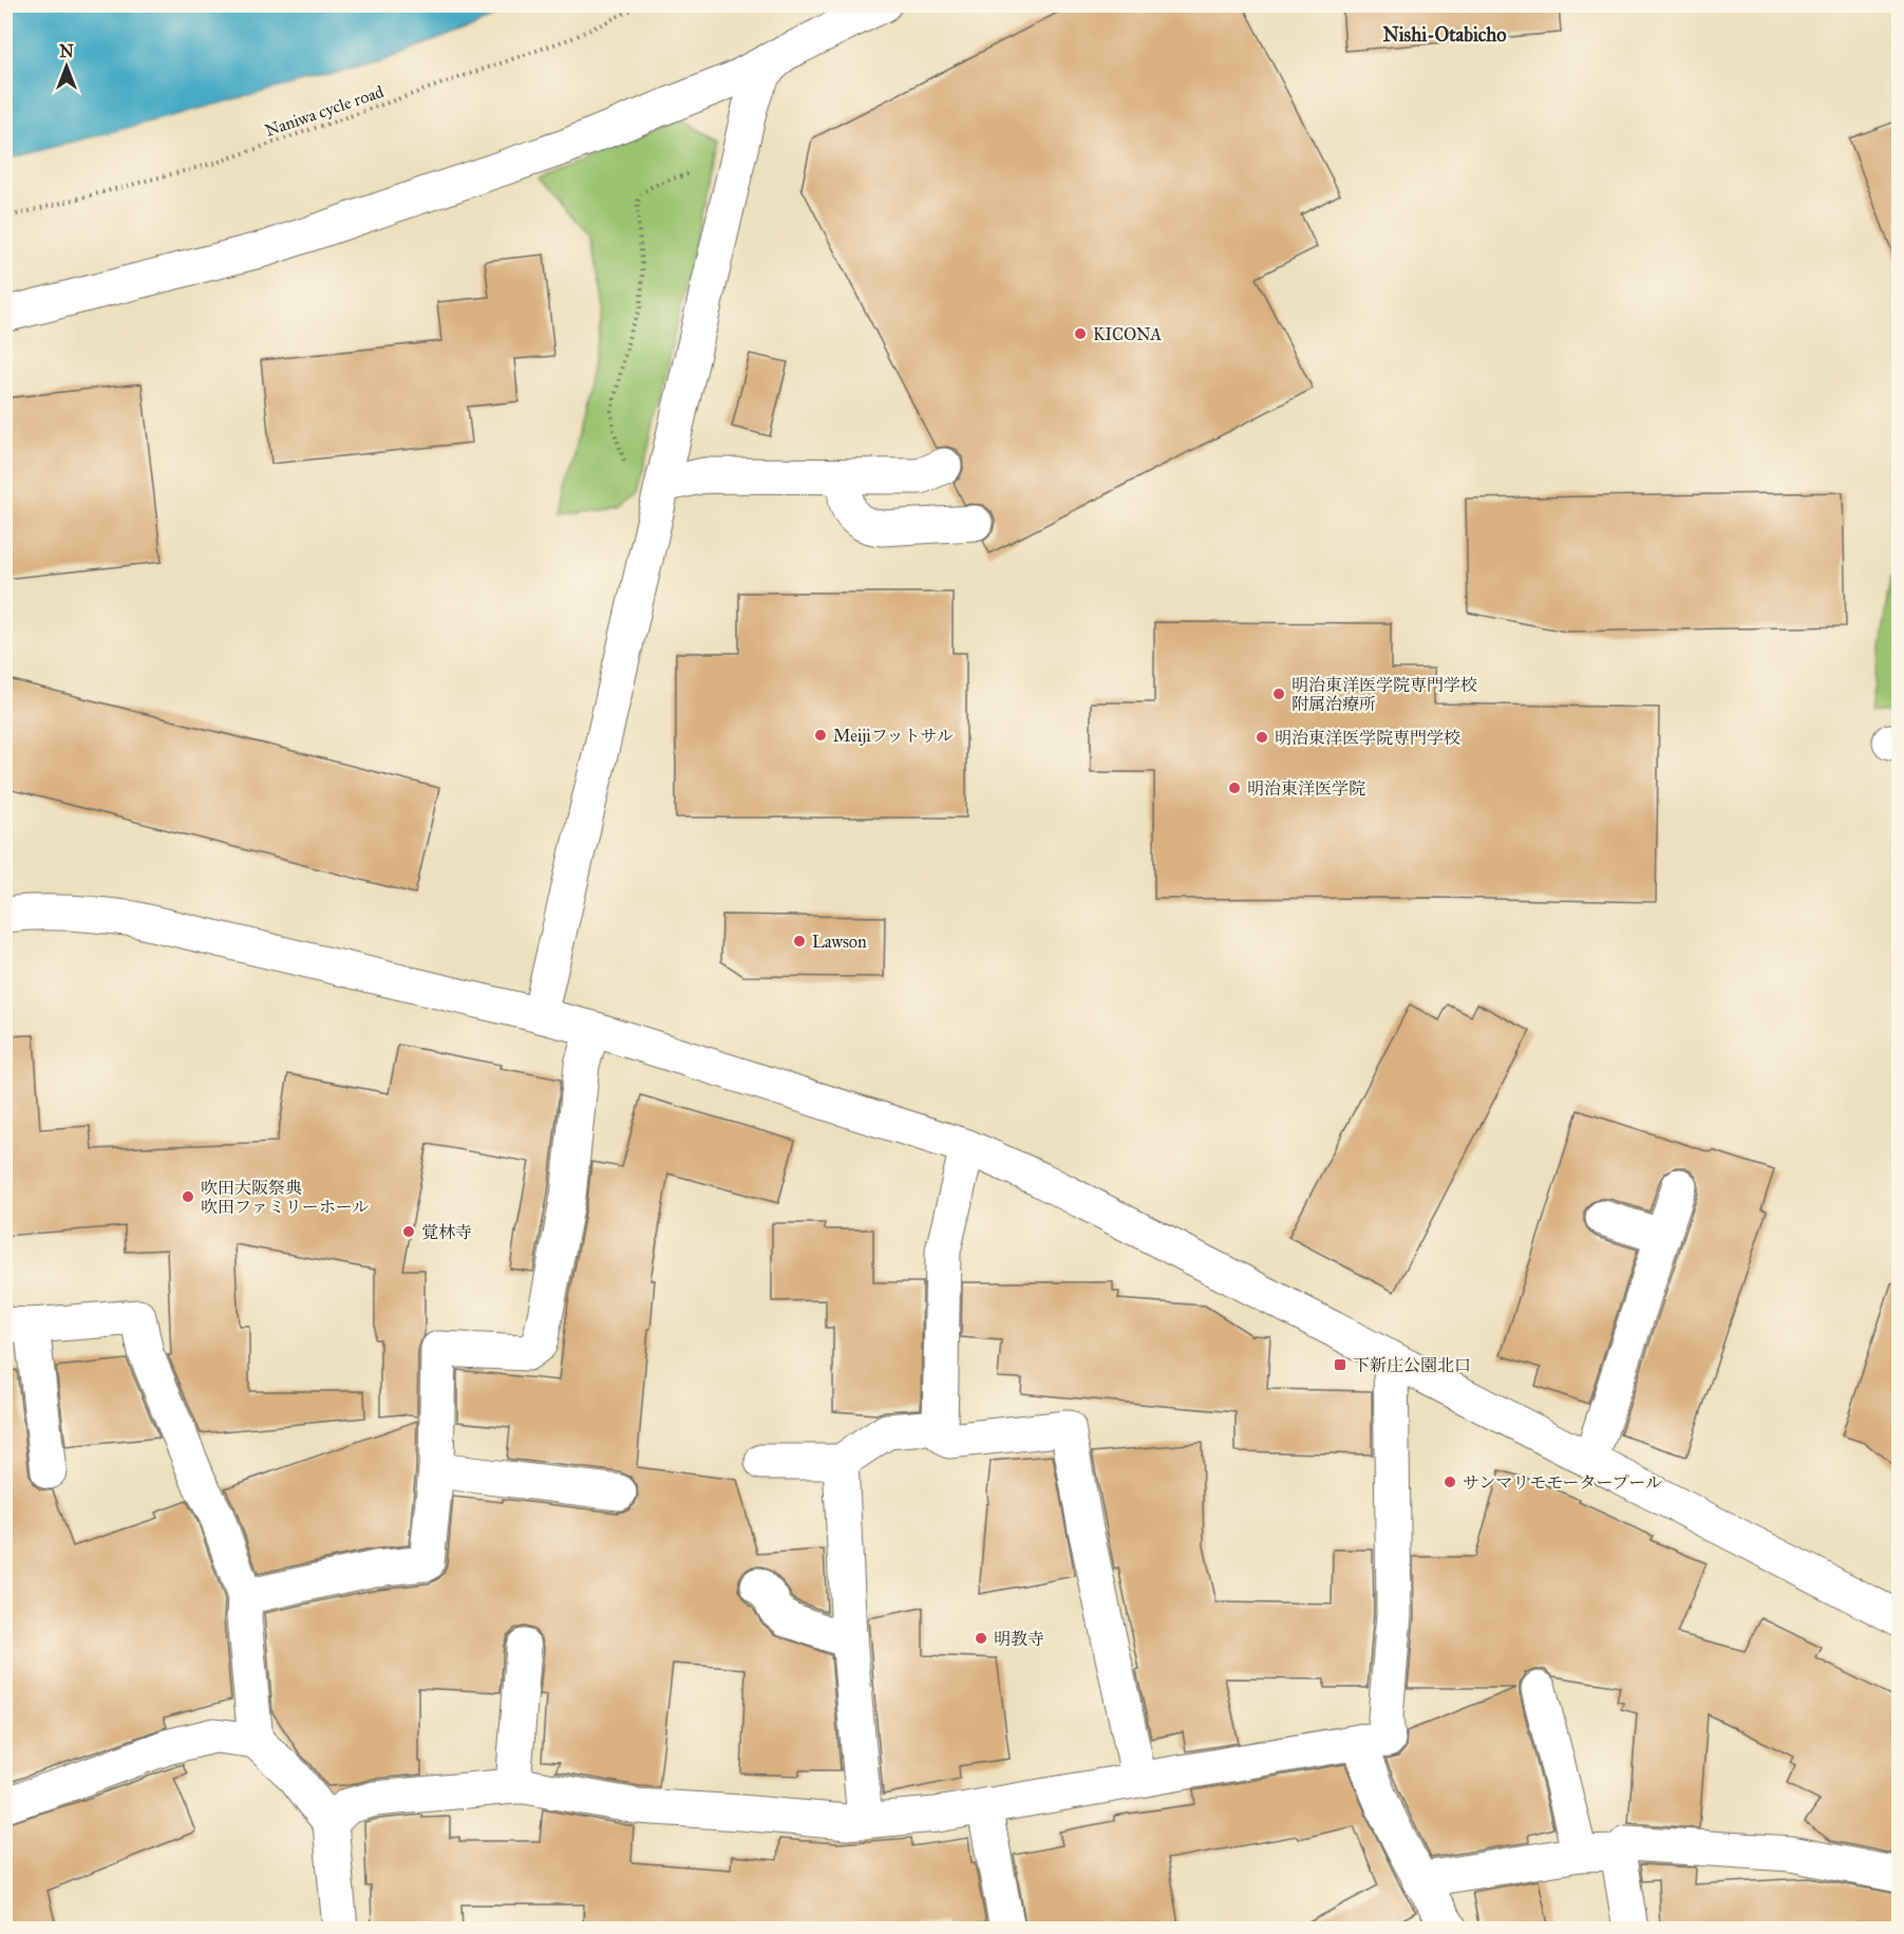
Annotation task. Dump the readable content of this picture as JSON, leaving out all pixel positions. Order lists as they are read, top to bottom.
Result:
{
  "streets": {
    "path": ["Naniwa cycle road"]
  },
  "districts": ["Nishi-Otabicho"],
  "places": {
    "other": [
      "KICONA",
      "明治東洋医学院専門学校 附属治療所",
      "Meijiフットサル",
      "明治東洋医学院専門学校",
      "明治東洋医学院",
      "Lawson",
      "吹田大阪祭典 吹田ファミリーホール",
      "覚林寺",
      "サンマリモモータープール",
      "明教寺"
    ],
    "transit": ["下新庄公園北口"]
  },
  "north": "top"
}
